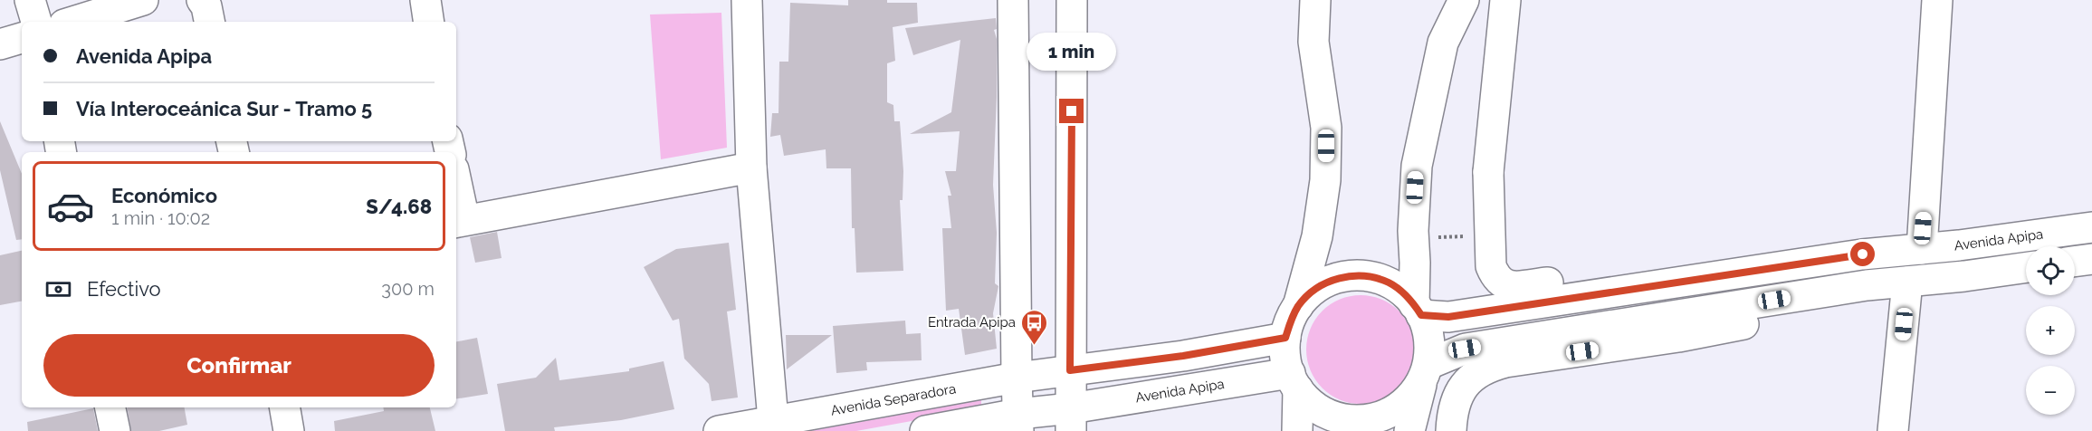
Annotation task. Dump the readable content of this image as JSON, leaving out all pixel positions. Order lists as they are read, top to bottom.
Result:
{
  "streets": {
    "main road": ["Avenida Apipa", "Avenida Separadora"]
  },
  "places": {
    "bus stop": ["Entrada Apipa"]
  },
  "page": {
    "banner": ["Avenida Apipa", "Vía Interoceánica Sur - Tramo 5"],
    "bubble": "1 min",
    "list": [
      {
        "name": "Económico",
        "note": "1 min · 10:02",
        "value": "S/4.68"
      }
    ],
    "map_buttons": ["+", "−"],
    "pay": ["Efectivo", "300 m"],
    "buttons": "Confirmar"
  }
}
